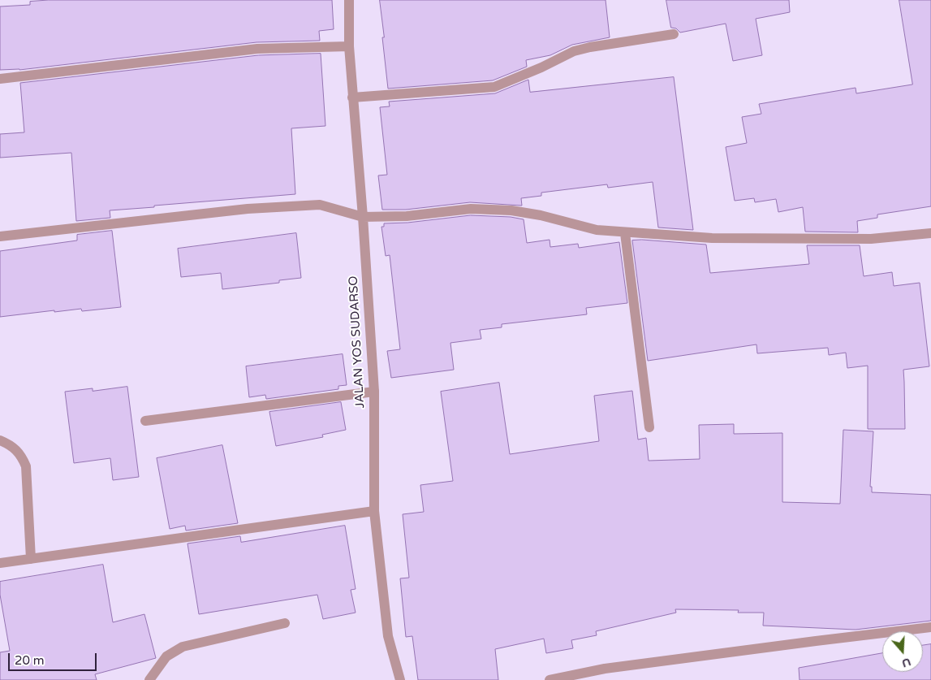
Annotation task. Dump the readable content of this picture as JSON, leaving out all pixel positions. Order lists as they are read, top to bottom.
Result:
{
  "streets": {
    "street": ["JALAN YOS SUDARSO"]
  },
  "scale_bar": "20 m",
  "north": "bottom"
}
